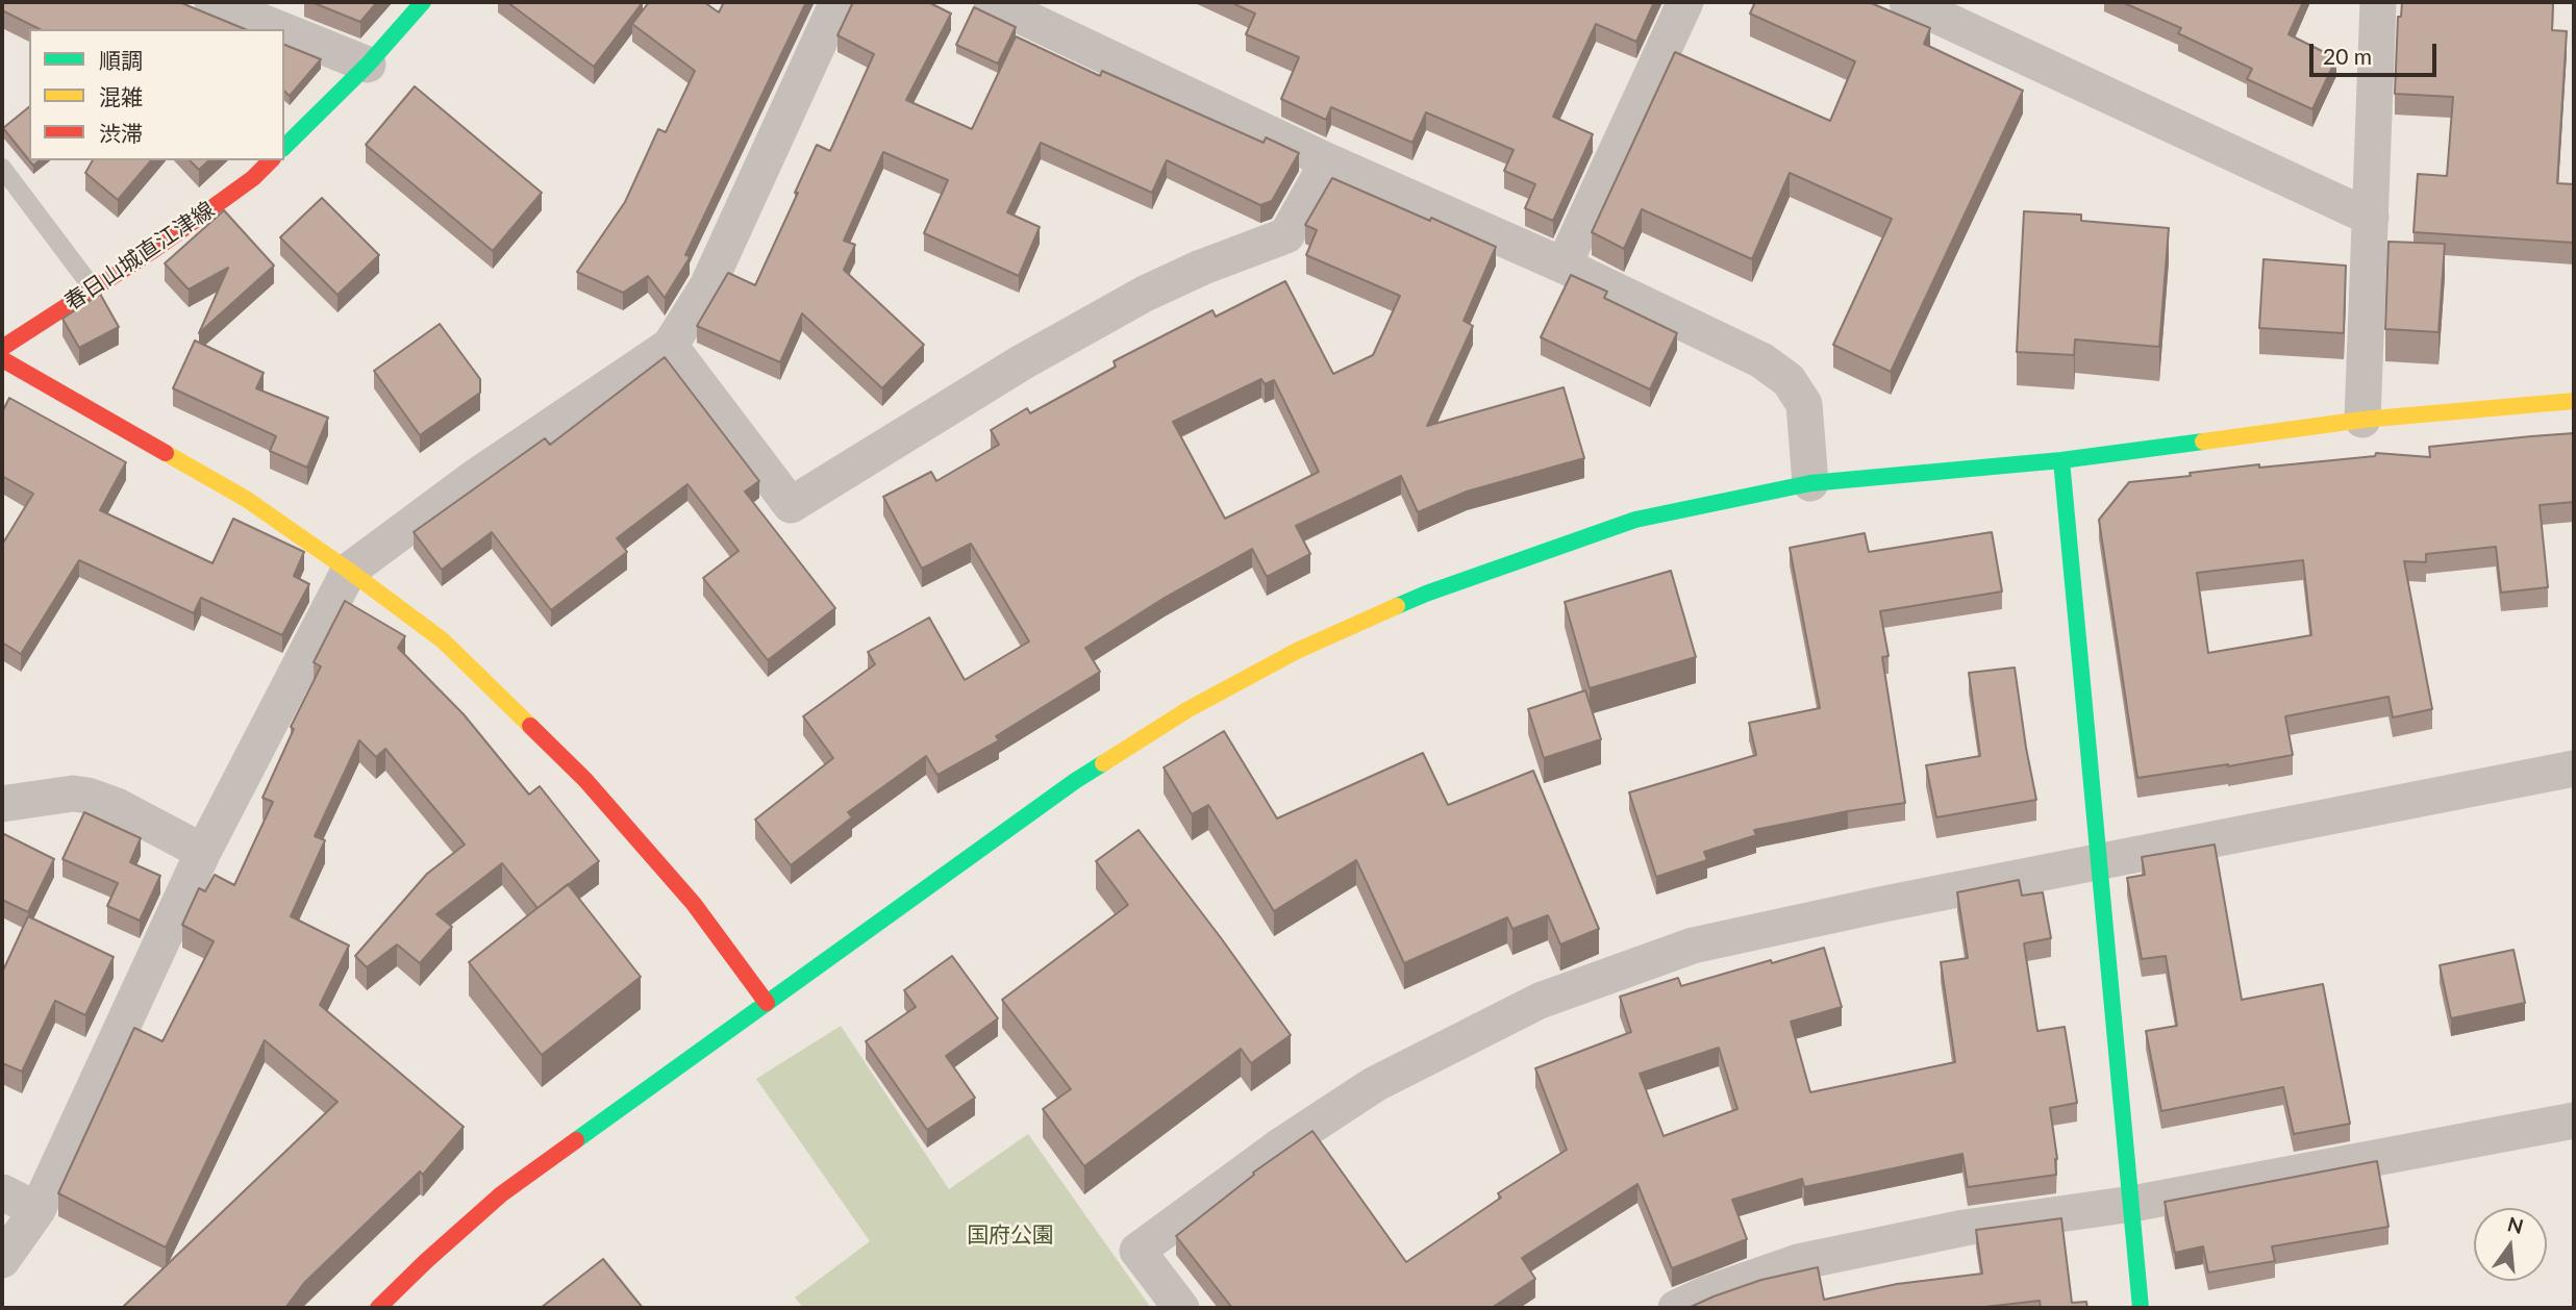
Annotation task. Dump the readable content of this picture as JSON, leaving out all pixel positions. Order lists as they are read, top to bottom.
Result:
{
  "streets": {
    "street": ["春日山城直江津線"]
  },
  "parks": ["国府公園"],
  "legend": ["順調", "混雑", "渋滞"],
  "scale_bar": "20 m",
  "north": "top"
}
